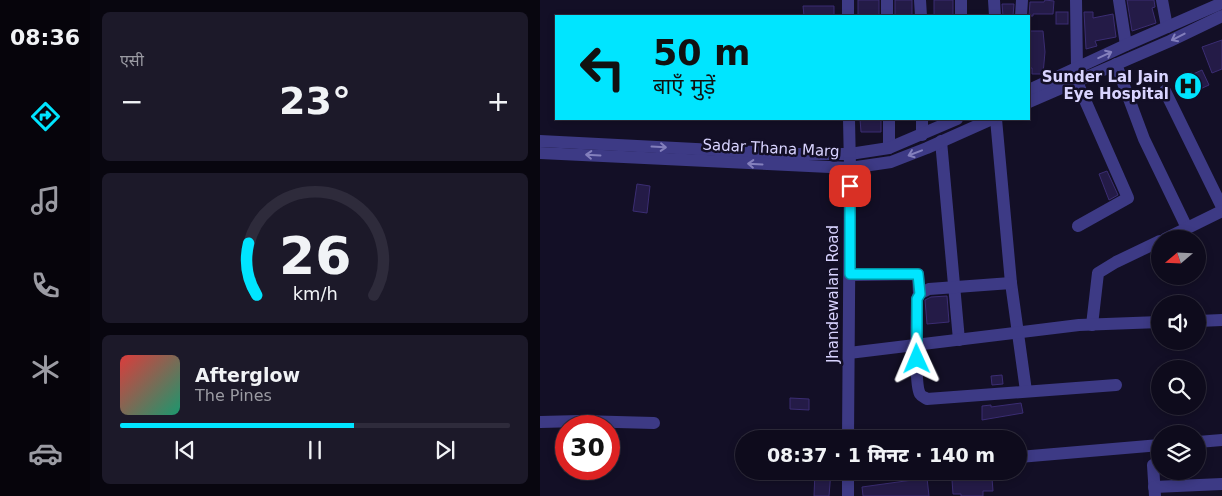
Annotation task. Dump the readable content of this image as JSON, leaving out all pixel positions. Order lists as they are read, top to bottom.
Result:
{
  "streets": {
    "street": ["Sadar Thana Marg", "Jhandewalan Road"]
  },
  "crossings": [
    ["Sadar Thana Marg", "Jhandewalan Road"]
  ],
  "places": {
    "hospital": ["Sunder Lal Jain Eye Hospital"]
  },
  "north": "left",
  "page": {
    "tabs": "08:36",
    "tile": "एसी",
    "turn": ["50 m", "बाएँ मुड़ें"],
    "heat": ["−", "23°", "+"],
    "song": ["Afterglow", "The Pines"],
    "limit": "30",
    "trip": "08:37 · 1 मिनट · 140 m",
    "gauge": ["26", "km/h"]
  }
}
